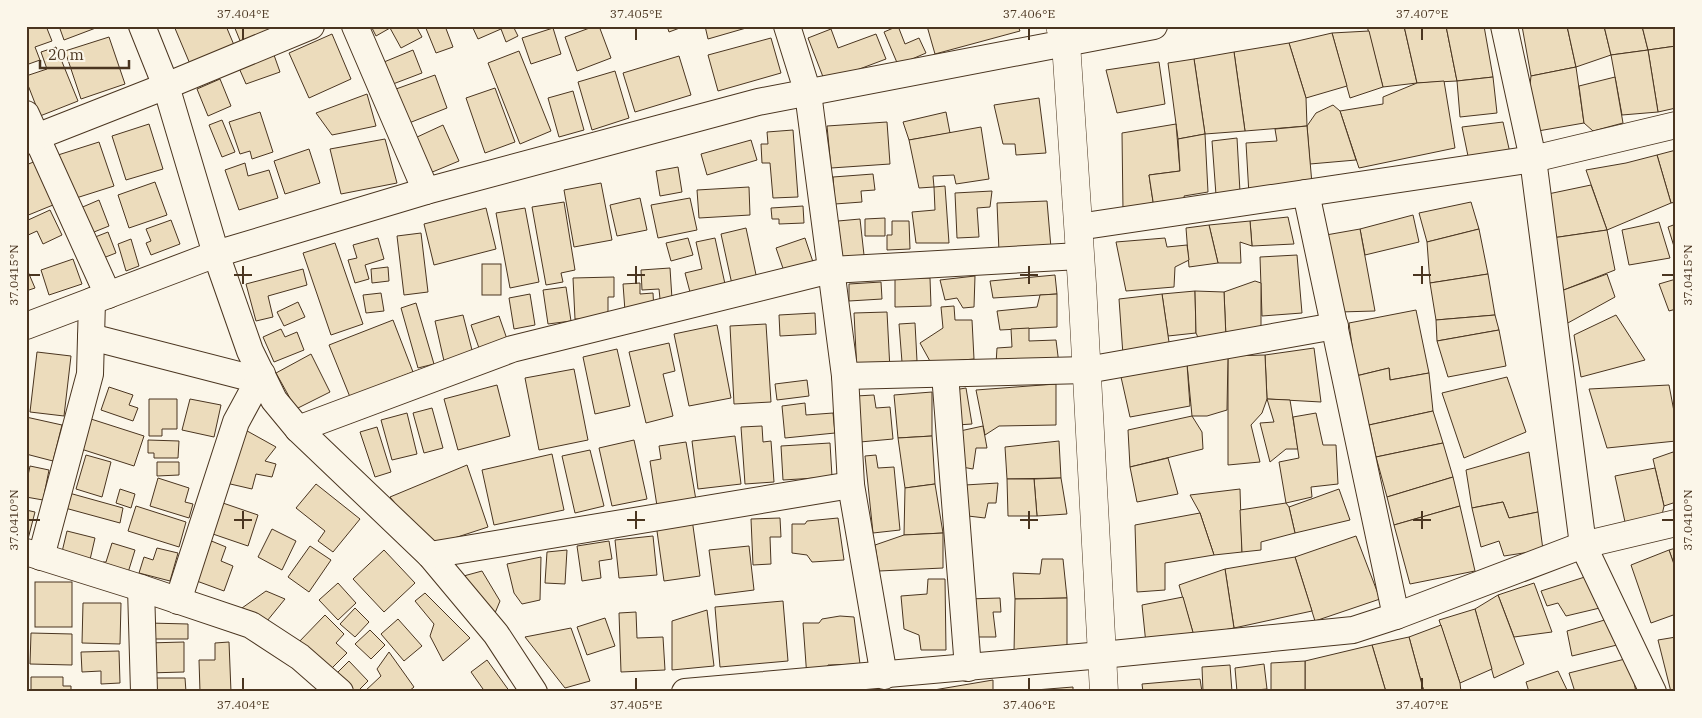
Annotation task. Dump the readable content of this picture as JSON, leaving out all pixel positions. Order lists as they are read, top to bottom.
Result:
{
  "scale_bar": "20 m",
  "coordinates": [
    "37.404°E",
    "37.405°E",
    "37.406°E",
    "37.407°E",
    "37.0415°N",
    "37.0410°N"
  ]
}
